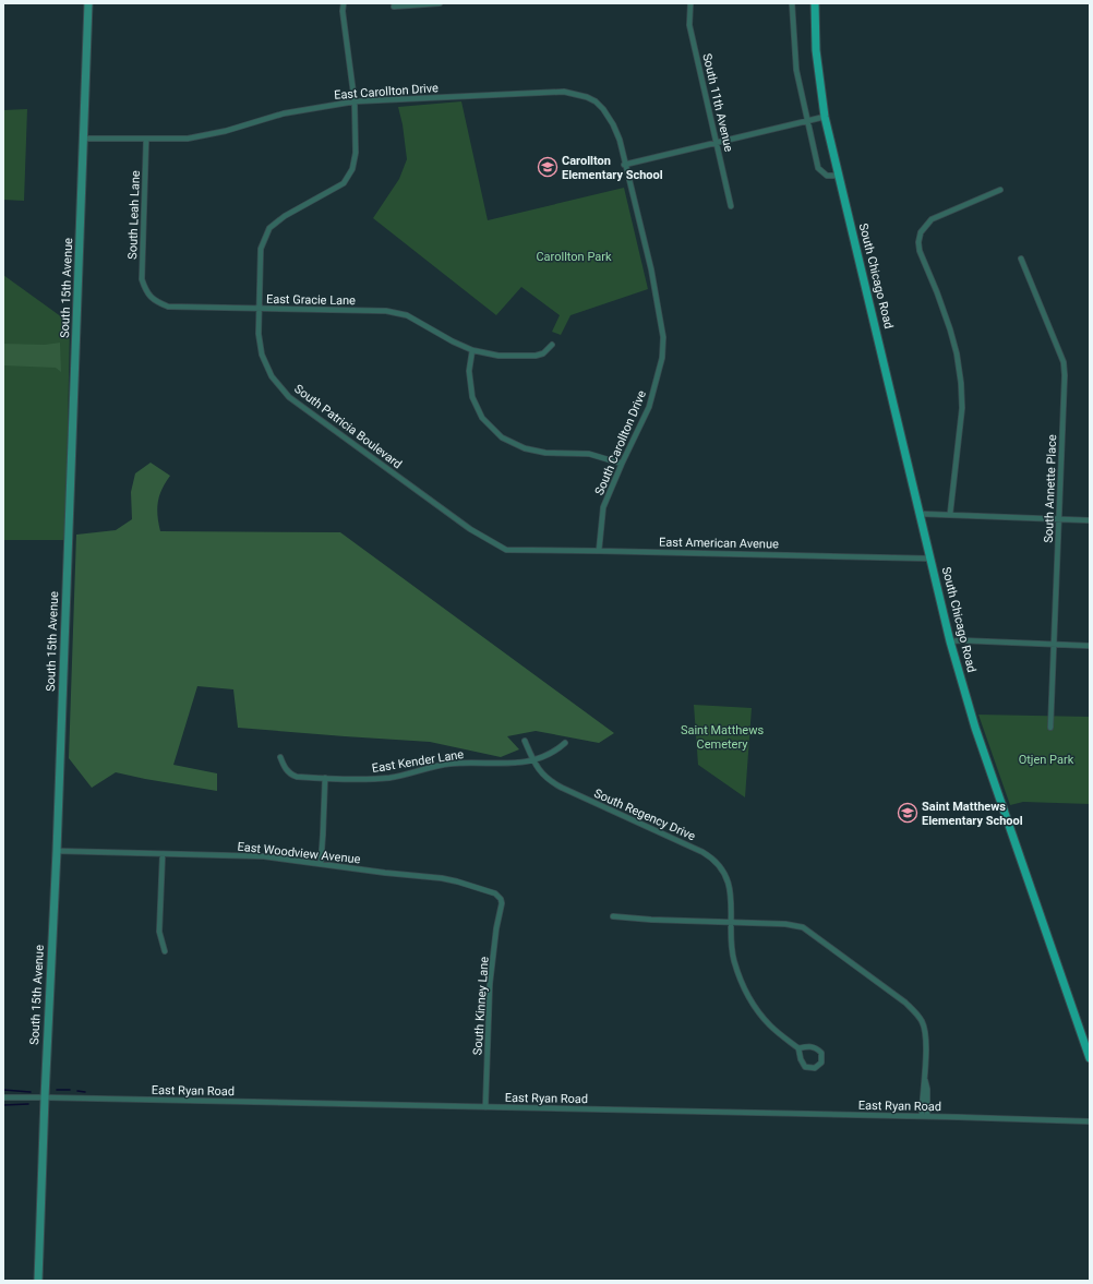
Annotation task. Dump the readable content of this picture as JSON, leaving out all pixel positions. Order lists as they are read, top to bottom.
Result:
{
  "streets": {
    "main road": ["South Chicago Road"],
    "street": [
      "East Carollton Drive",
      "South 11th Avenue",
      "South Leah Lane",
      "South 15th Avenue",
      "East Gracie Lane",
      "South Patricia Boulevard",
      "South Carollton Drive",
      "South Annette Place",
      "East American Avenue",
      "East Kender Lane",
      "South Regency Drive",
      "East Woodview Avenue",
      "South Kinney Lane",
      "East Ryan Road"
    ]
  },
  "crossings": [
    ["East Carollton Drive", "South Leah Lane"],
    ["East Carollton Drive", "South 15th Avenue"],
    ["East Carollton Drive", "South Patricia Boulevard"],
    ["East Carollton Drive", "South Carollton Drive"],
    ["South Leah Lane", "East Gracie Lane"],
    ["South Chicago Road", "East American Avenue"],
    ["South 15th Avenue", "East Woodview Avenue"],
    ["South 15th Avenue", "East Ryan Road"],
    ["East Gracie Lane", "South Patricia Boulevard"],
    ["South Patricia Boulevard", "East American Avenue"],
    ["South Carollton Drive", "East American Avenue"],
    ["East Kender Lane", "South Regency Drive"],
    ["East Woodview Avenue", "South Kinney Lane"],
    ["South Kinney Lane", "East Ryan Road"]
  ],
  "parks": ["Carollton Park", "Saint Matthews Cemetery", "Otjen Park"],
  "places": {
    "school or university": ["Carollton Elementary School", "Saint Matthews Elementary School"]
  }
}
